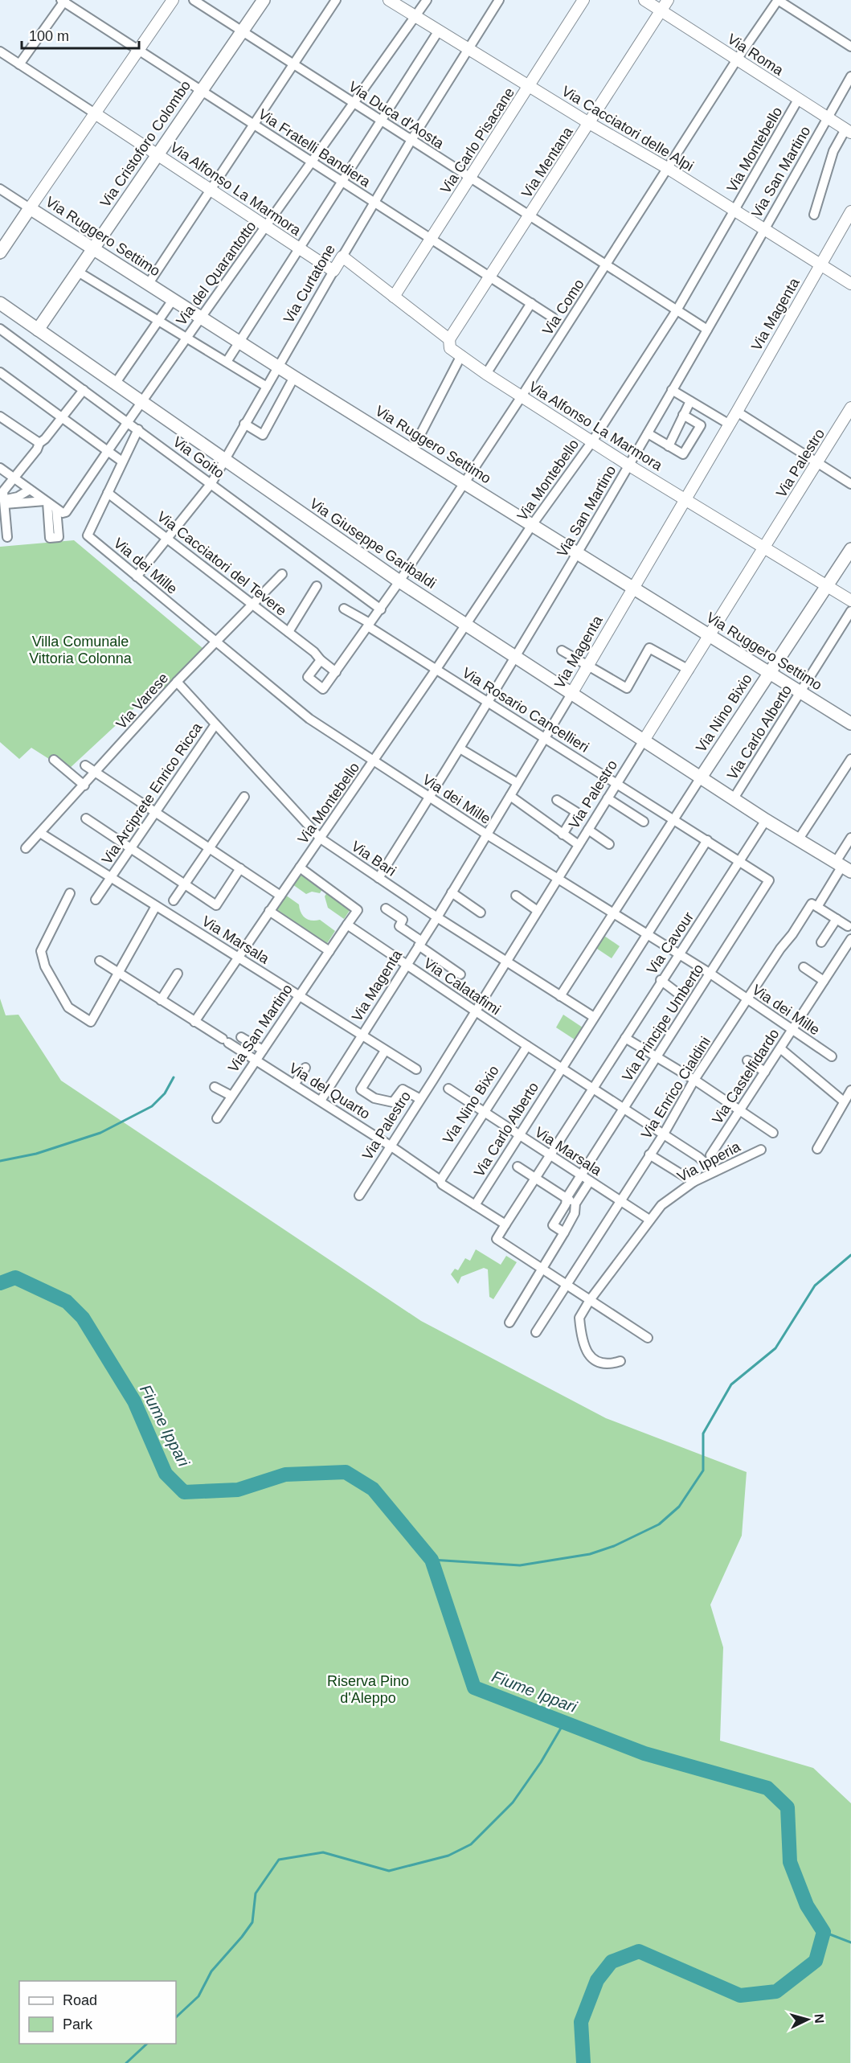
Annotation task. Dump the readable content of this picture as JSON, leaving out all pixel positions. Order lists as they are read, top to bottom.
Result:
{
  "streets": {
    "main road": [
      "Via Cristoforo Colombo",
      "Via Ruggero Settimo",
      "Via Giuseppe Garibaldi",
      "Via Nino Bixio"
    ],
    "street": [
      "Via Roma",
      "Via Duca d'Aosta",
      "Via Cacciatori delle Alpi",
      "Via Carlo Pisacane",
      "Via Fratelli Bandiera",
      "Via Montebello",
      "Via Mentana",
      "Via San Martino",
      "Via Alfonso La Marmora",
      "Via del Quarantotto",
      "Via Curtatone",
      "Via Como",
      "Via Magenta",
      "Via Goito",
      "Via Palestro",
      "Via Cacciatori del Tevere",
      "Via dei Mille",
      "Via Varese",
      "Via Rosario Cancellieri",
      "Via Carlo Alberto",
      "Via Arciprete Enrico Ricca",
      "Via Bari",
      "Via Marsala",
      "Via Cavour",
      "Via Calatafimi",
      "Via Principe Umberto",
      "Via Castelfidardo",
      "Via Enrico Cialdini",
      "Via del Quarto",
      "Via Ipperia"
    ]
  },
  "crossings": [
    ["Via Roma", "Via Montebello"],
    ["Via Roma", "Via Mentana"],
    ["Via Roma", "Via San Martino"],
    ["Via Roma", "Via Como"],
    ["Via Duca d'Aosta", "Via Carlo Pisacane"],
    ["Via Duca d'Aosta", "Via Cristoforo Colombo"],
    ["Via Duca d'Aosta", "Via Montebello"],
    ["Via Duca d'Aosta", "Via Mentana"],
    ["Via Duca d'Aosta", "Via San Martino"],
    ["Via Duca d'Aosta", "Via del Quarantotto"],
    ["Via Duca d'Aosta", "Via Curtatone"],
    ["Via Duca d'Aosta", "Via Como"],
    ["Via Cacciatori delle Alpi", "Via Carlo Pisacane"],
    ["Via Cacciatori delle Alpi", "Via Montebello"],
    ["Via Cacciatori delle Alpi", "Via Mentana"],
    ["Via Cacciatori delle Alpi", "Via San Martino"],
    ["Via Cacciatori delle Alpi", "Via del Quarantotto"],
    ["Via Cacciatori delle Alpi", "Via Curtatone"],
    ["Via Cacciatori delle Alpi", "Via Como"],
    ["Via Cacciatori delle Alpi", "Via Magenta"],
    ["Via Carlo Pisacane", "Via Fratelli Bandiera"],
    ["Via Carlo Pisacane", "Via Alfonso La Marmora"],
    ["Via Cristoforo Colombo", "Via Fratelli Bandiera"],
    ["Via Cristoforo Colombo", "Via Alfonso La Marmora"],
    ["Via Cristoforo Colombo", "Via Ruggero Settimo"],
    ["Via Cristoforo Colombo", "Via Giuseppe Garibaldi"],
    ["Via Fratelli Bandiera", "Via Mentana"],
    ["Via Fratelli Bandiera", "Via del Quarantotto"],
    ["Via Fratelli Bandiera", "Via Curtatone"],
    ["Via Montebello", "Via Alfonso La Marmora"],
    ["Via Montebello", "Via Ruggero Settimo"],
    ["Via Montebello", "Via Giuseppe Garibaldi"],
    ["Via Montebello", "Via dei Mille"],
    ["Via Montebello", "Via Rosario Cancellieri"],
    ["Via Montebello", "Via Bari"],
    ["Via Mentana", "Via Alfonso La Marmora"],
    ["Via San Martino", "Via Alfonso La Marmora"],
    ["Via San Martino", "Via Ruggero Settimo"],
    ["Via San Martino", "Via Giuseppe Garibaldi"],
    ["Via San Martino", "Via dei Mille"],
    ["Via San Martino", "Via Rosario Cancellieri"],
    ["Via San Martino", "Via Bari"],
    ["Via San Martino", "Via Marsala"],
    ["Via San Martino", "Via Calatafimi"],
    ["Via San Martino", "Via del Quarto"],
    ["Via Alfonso La Marmora", "Via del Quarantotto"],
    ["Via Alfonso La Marmora", "Via Curtatone"],
    ["Via Alfonso La Marmora", "Via Como"],
    ["Via Alfonso La Marmora", "Via Magenta"],
    ["Via Alfonso La Marmora", "Via Palestro"],
    ["Via Alfonso La Marmora", "Via Nino Bixio"],
    ["Via Ruggero Settimo", "Via del Quarantotto"],
    ["Via Ruggero Settimo", "Via Curtatone"],
    ["Via Ruggero Settimo", "Via Como"],
    ["Via Ruggero Settimo", "Via Magenta"],
    ["Via Ruggero Settimo", "Via Palestro"],
    ["Via Ruggero Settimo", "Via Nino Bixio"],
    ["Via Ruggero Settimo", "Via Carlo Alberto"],
    ["Via del Quarantotto", "Via Goito"],
    ["Via del Quarantotto", "Via Giuseppe Garibaldi"],
    ["Via Curtatone", "Via Goito"],
    ["Via Curtatone", "Via Giuseppe Garibaldi"],
    ["Via Curtatone", "Via Cacciatori del Tevere"],
    ["Via Curtatone", "Via dei Mille"],
    ["Via Como", "Via Goito"],
    ["Via Como", "Via Giuseppe Garibaldi"],
    ["Via Como", "Via Cacciatori del Tevere"],
    ["Via Como", "Via Rosario Cancellieri"],
    ["Via Magenta", "Via Giuseppe Garibaldi"],
    ["Via Magenta", "Via dei Mille"],
    ["Via Magenta", "Via Rosario Cancellieri"],
    ["Via Magenta", "Via Bari"],
    ["Via Magenta", "Via Marsala"],
    ["Via Magenta", "Via Calatafimi"],
    ["Via Magenta", "Via del Quarto"],
    ["Via Palestro", "Via Giuseppe Garibaldi"],
    ["Via Palestro", "Via dei Mille"],
    ["Via Palestro", "Via Rosario Cancellieri"],
    ["Via Palestro", "Via Bari"],
    ["Via Palestro", "Via Calatafimi"],
    ["Via Palestro", "Via del Quarto"],
    ["Via Giuseppe Garibaldi", "Via Nino Bixio"],
    ["Via Giuseppe Garibaldi", "Via Carlo Alberto"],
    ["Via Giuseppe Garibaldi", "Via Cavour"],
    ["Via Cacciatori del Tevere", "Via dei Mille"],
    ["Via Cacciatori del Tevere", "Via Varese"],
    ["Via dei Mille", "Via Varese"],
    ["Via dei Mille", "Via Cavour"],
    ["Via dei Mille", "Via Principe Umberto"],
    ["Via dei Mille", "Via Castelfidardo"],
    ["Via dei Mille", "Via Enrico Cialdini"],
    ["Via Varese", "Via Bari"],
    ["Via Varese", "Via Marsala"],
    ["Via Rosario Cancellieri", "Via Cavour"],
    ["Via Rosario Cancellieri", "Via Principe Umberto"],
    ["Via Nino Bixio", "Via Marsala"],
    ["Via Nino Bixio", "Via Calatafimi"],
    ["Via Nino Bixio", "Via del Quarto"],
    ["Via Carlo Alberto", "Via Bari"],
    ["Via Carlo Alberto", "Via Marsala"],
    ["Via Carlo Alberto", "Via Calatafimi"],
    ["Via Carlo Alberto", "Via del Quarto"],
    ["Via Arciprete Enrico Ricca", "Via Bari"],
    ["Via Arciprete Enrico Ricca", "Via Marsala"],
    ["Via Marsala", "Via Principe Umberto"],
    ["Via Marsala", "Via Enrico Cialdini"],
    ["Via Marsala", "Via Ipperia"],
    ["Via Cavour", "Via Calatafimi"]
  ],
  "water": ["Fiume Ippari"],
  "parks": ["Villa Comunale Vittoria Colonna", "Riserva Pino d'Aleppo"],
  "legend": ["Road", "Park"],
  "scale_bar": "100 m",
  "north": "right"
}
